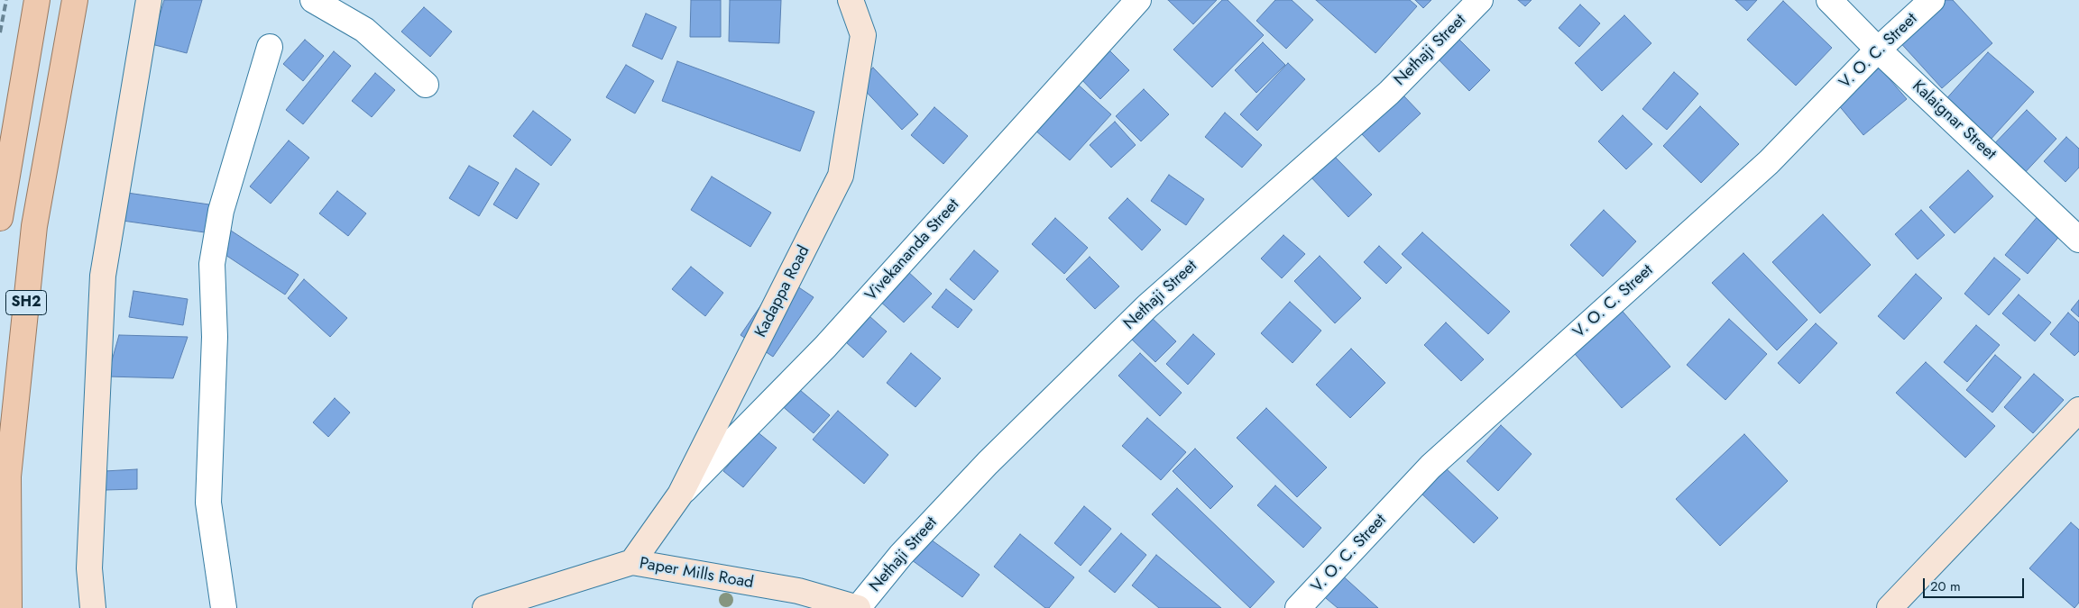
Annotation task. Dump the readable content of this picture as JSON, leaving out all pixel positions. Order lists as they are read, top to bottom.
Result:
{
  "streets": {
    "main road": ["Kadappa Road", "SH2", "Paper Mills Road"],
    "street": [
      "Nethaji Street",
      "V. O. C. Street",
      "Kalaignar Street",
      "Vivekananda Street"
    ]
  },
  "crossings": [
    ["Nethaji Street", "Paper Mills Road"],
    ["V. O. C. Street", "Kalaignar Street"],
    ["Vivekananda Street", "Kadappa Road"],
    ["Kadappa Road", "Paper Mills Road"]
  ],
  "scale_bar": "20 m"
}
